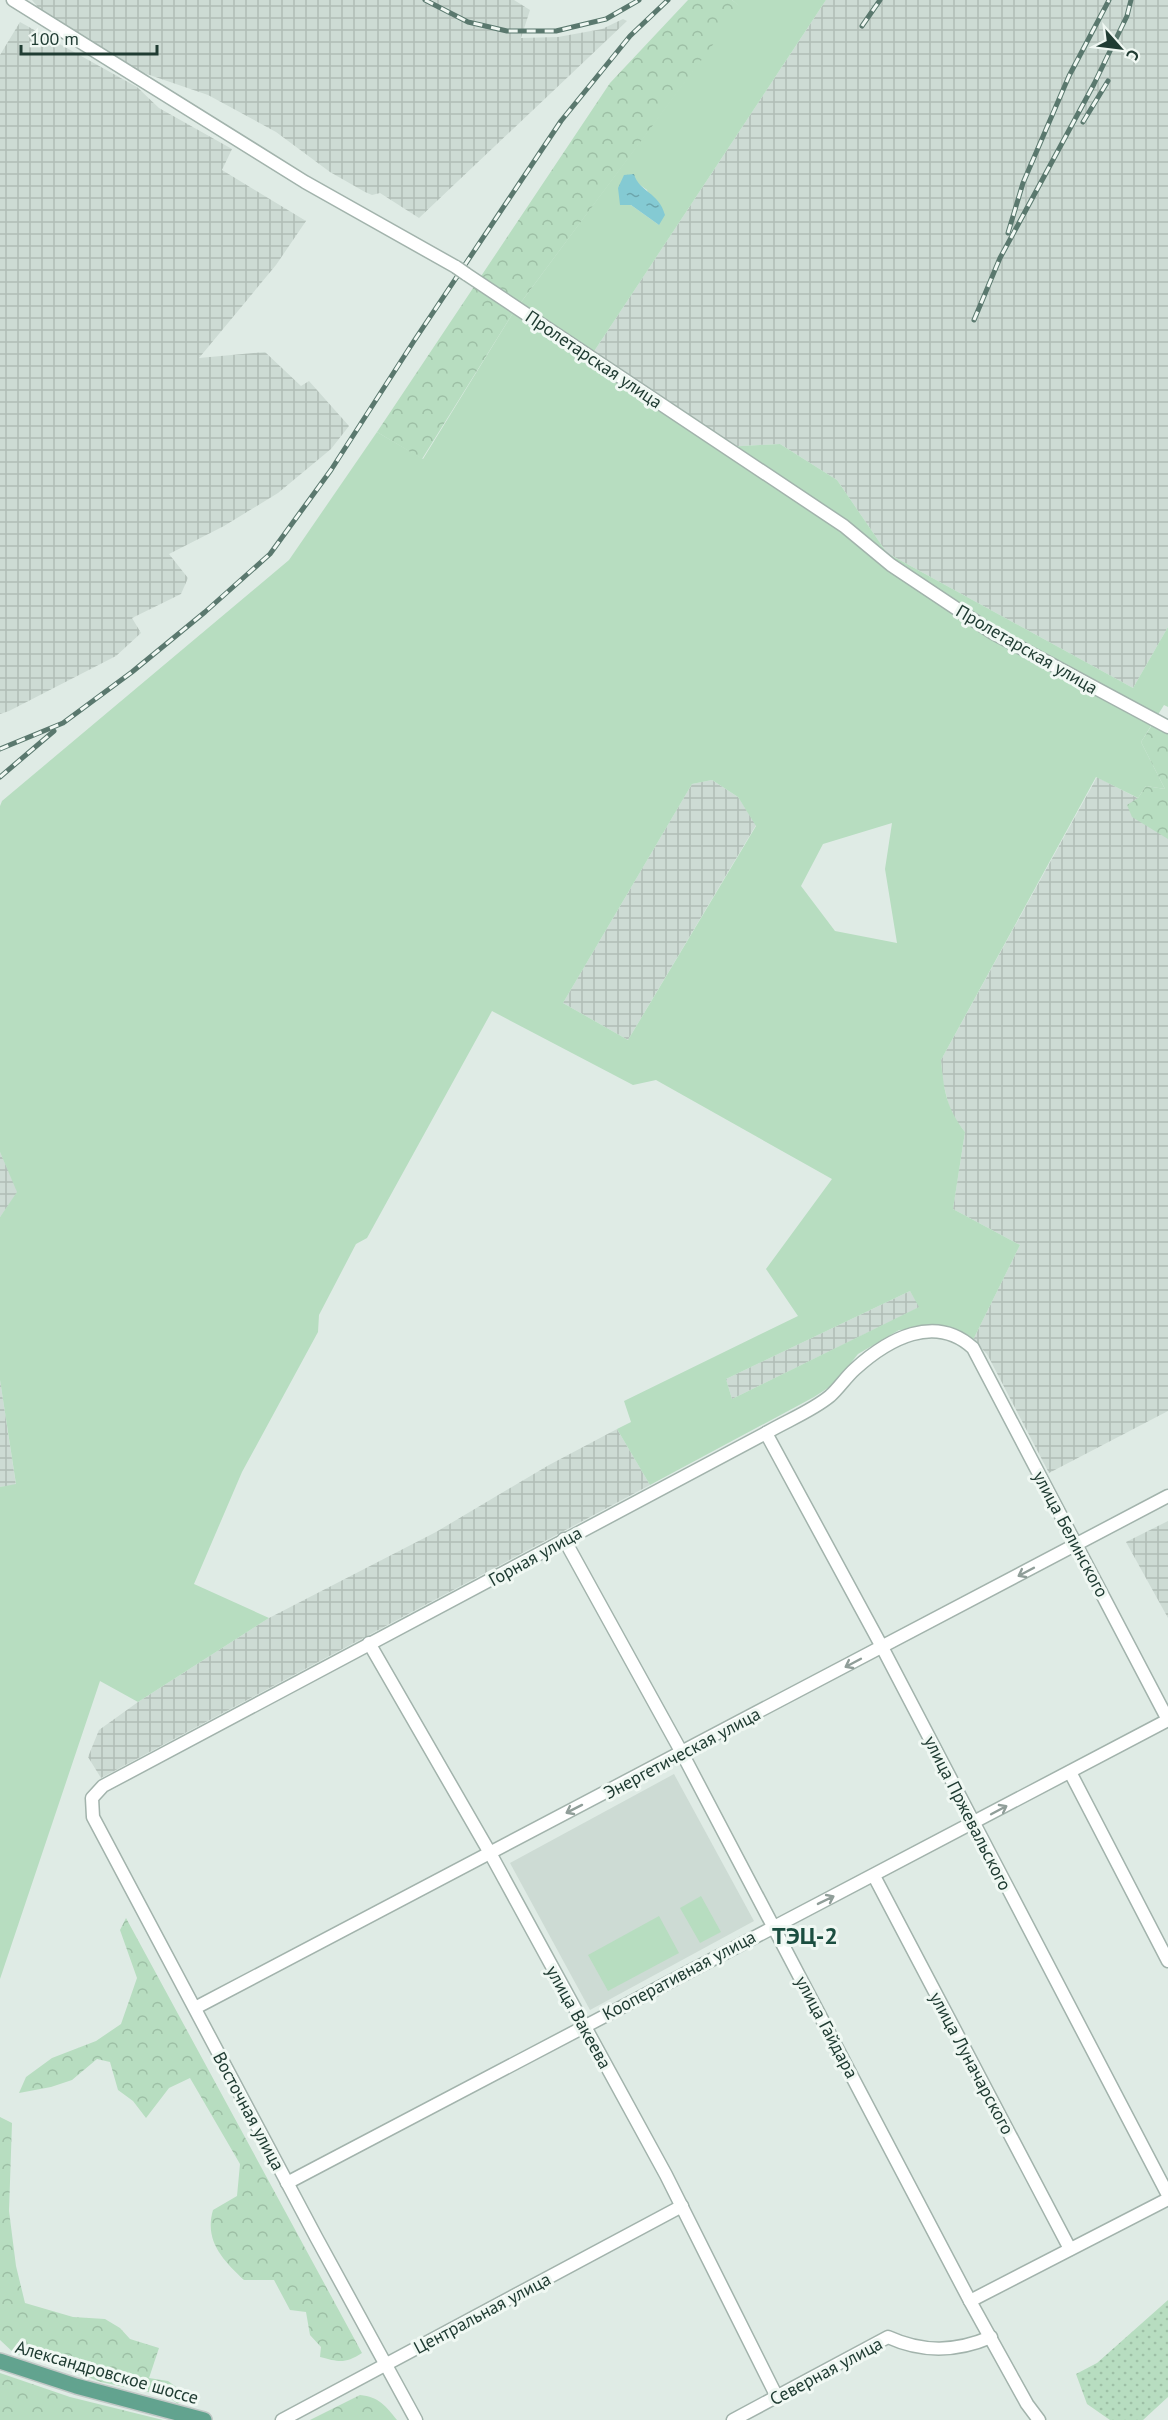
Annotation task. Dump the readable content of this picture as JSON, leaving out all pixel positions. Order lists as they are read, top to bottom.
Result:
{
  "streets": {
    "main road": ["Александровское шоссе"],
    "street": [
      "Пролетарская улица",
      "улица Белинского",
      "Горная улица",
      "Энергетическая улица",
      "улица Пржевальского",
      "Кооперативная улица",
      "улица Вакеева",
      "улица Гайдара",
      "улица Луначарского",
      "Восточная улица",
      "Центральная улица",
      "Северная улица"
    ]
  },
  "crossings": [
    ["улица Белинского", "Горная улица"],
    ["улица Белинского", "Энергетическая улица"],
    ["улица Белинского", "Кооперативная улица"],
    ["Горная улица", "улица Пржевальского"],
    ["Горная улица", "улица Вакеева"],
    ["Горная улица", "улица Гайдара"],
    ["Горная улица", "Восточная улица"],
    ["Энергетическая улица", "улица Пржевальского"],
    ["Энергетическая улица", "улица Вакеева"],
    ["Энергетическая улица", "улица Гайдара"],
    ["Энергетическая улица", "Восточная улица"],
    ["улица Пржевальского", "Кооперативная улица"],
    ["Кооперативная улица", "улица Вакеева"],
    ["Кооперативная улица", "улица Гайдара"],
    ["Кооперативная улица", "улица Луначарского"],
    ["Кооперативная улица", "Восточная улица"],
    ["улица Вакеева", "Центральная улица"],
    ["улица Вакеева", "Северная улица"],
    ["улица Гайдара", "Северная улица"],
    ["Восточная улица", "Центральная улица"]
  ],
  "one_way": ["Энергетическая улица"],
  "districts": ["ТЭЦ-2"],
  "scale_bar": "100 m",
  "north": "bottom right"
}
